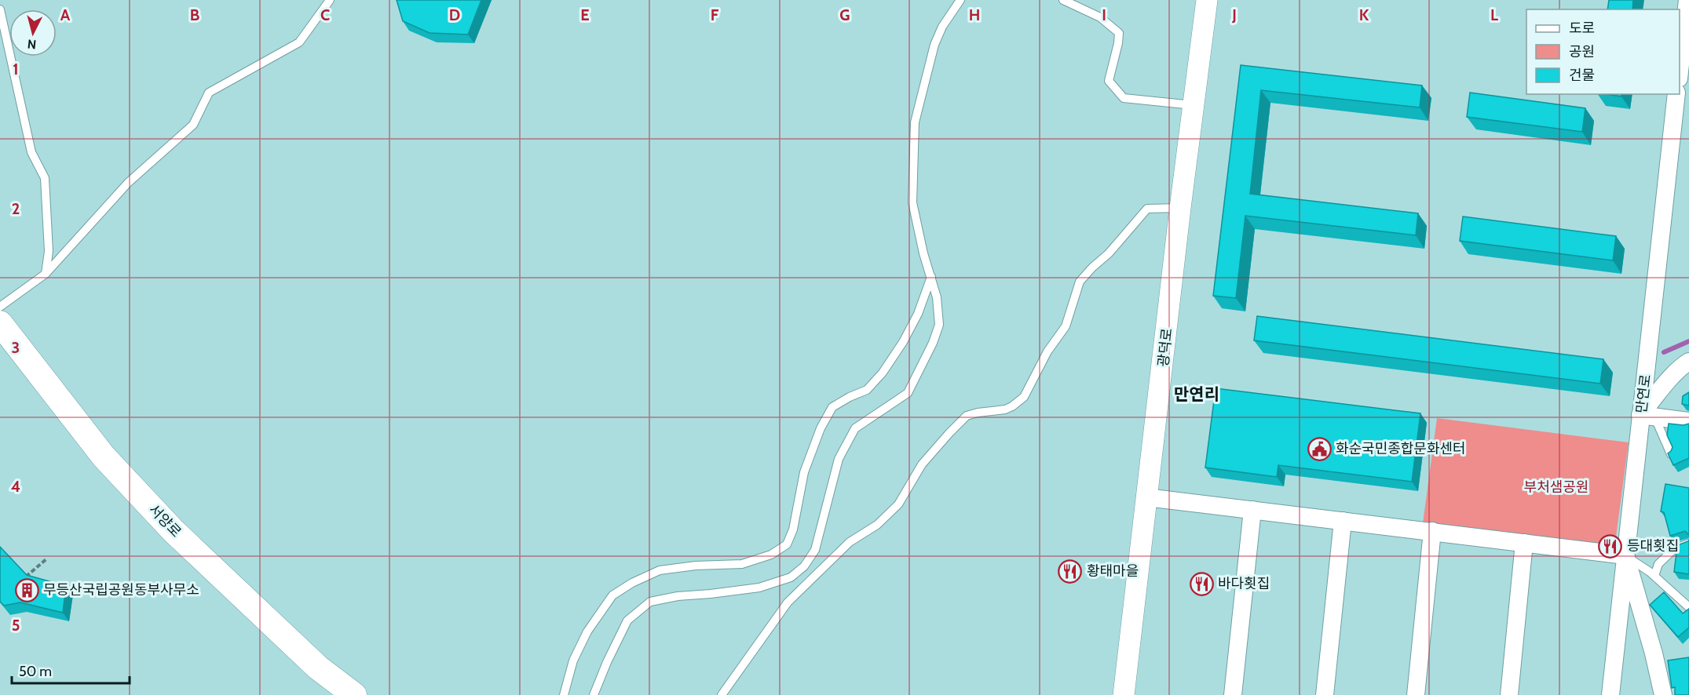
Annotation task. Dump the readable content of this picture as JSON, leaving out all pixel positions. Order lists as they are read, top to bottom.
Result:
{
  "streets": {
    "main road": ["서양로"],
    "street": ["광덕로", "만연로"]
  },
  "districts": ["만연리"],
  "parks": ["부처샘공원"],
  "places": {
    "public building": ["화순국민종합문화센터"],
    "restaurant": ["등대횟집", "황태마을", "바다횟집"],
    "building": ["무등산국립공원동부사무소"]
  },
  "legend": ["도로", "공원", "건물"],
  "scale_bar": "50 m",
  "north": "bottom",
  "grid": {
    "columns": [
      "A",
      "B",
      "C",
      "D",
      "E",
      "F",
      "G",
      "H",
      "I",
      "J",
      "K",
      "L"
    ],
    "rows": [
      "1",
      "2",
      "3",
      "4",
      "5"
    ]
  }
}
